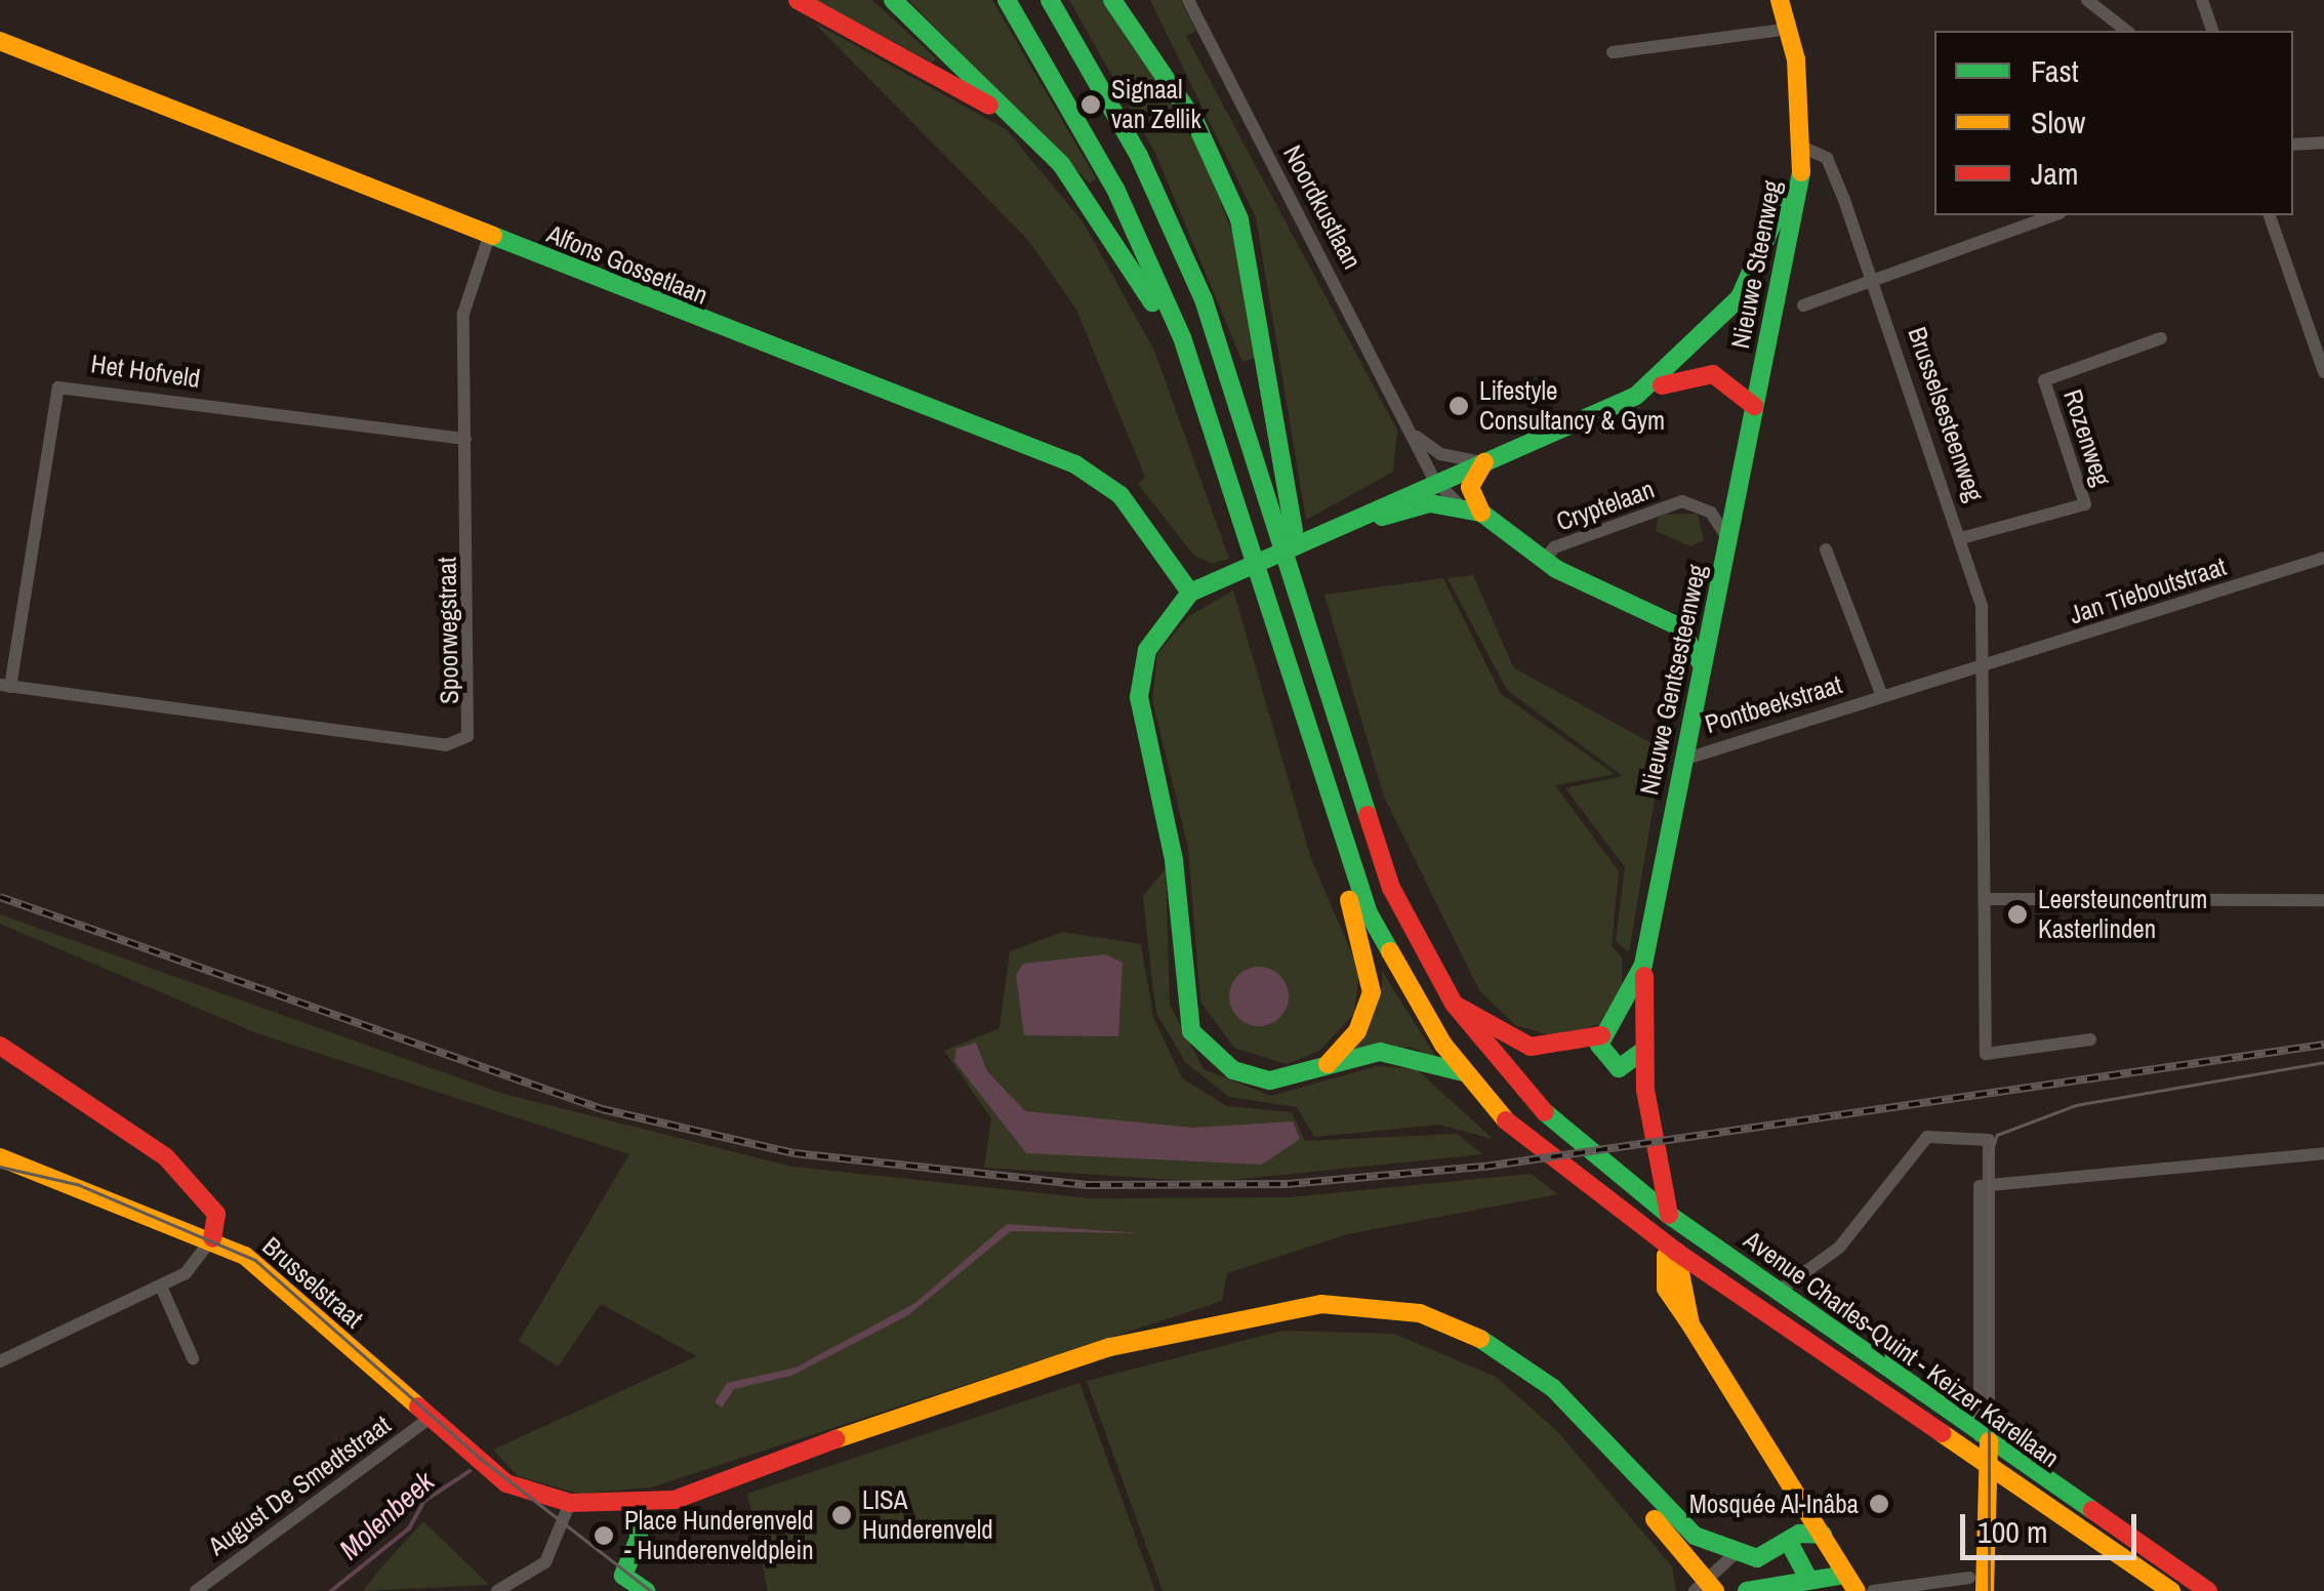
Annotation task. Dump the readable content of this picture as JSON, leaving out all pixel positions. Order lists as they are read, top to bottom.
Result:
{
  "streets": {
    "main road": [
      "Alfons Gossetlaan",
      "Nieuwe Steenweg",
      "Nieuwe Gentsesteenweg",
      "Brusselstraat",
      "Avenue Charles-Quint - Keizer Karellaan"
    ],
    "street": [
      "Noordkustlaan",
      "Het Hofveld",
      "Brusselsesteenweg",
      "Rozenweg",
      "Cryptelaan",
      "Jan Tieboutstraat",
      "Spoorwegstraat",
      "Pontbeekstraat",
      "August De Smedtstraat"
    ]
  },
  "crossings": [
    ["Alfons Gossetlaan", "Spoorwegstraat"],
    ["Nieuwe Steenweg", "Brusselsesteenweg"],
    ["Nieuwe Steenweg", "Nieuwe Gentsesteenweg"],
    ["Het Hofveld", "Spoorwegstraat"],
    ["Brusselsesteenweg", "Rozenweg"],
    ["Brusselsesteenweg", "Jan Tieboutstraat"],
    ["Brusselsesteenweg", "Pontbeekstraat"],
    ["Cryptelaan", "Nieuwe Gentsesteenweg"],
    ["Jan Tieboutstraat", "Pontbeekstraat"],
    ["Nieuwe Gentsesteenweg", "Pontbeekstraat"],
    ["Nieuwe Gentsesteenweg", "Avenue Charles-Quint - Keizer Karellaan"],
    ["Brusselstraat", "August De Smedtstraat"]
  ],
  "water": ["Molenbeek"],
  "places": [
    "Signaal van Zellik",
    "Lifestyle Consultancy & Gym",
    "Leersteuncentrum Kasterlinden",
    "Mosquée Al-Inâba",
    "LISA Hunderenveld",
    "Place Hunderenveld - Hunderenveldplein"
  ],
  "legend": ["Fast", "Slow", "Jam"],
  "scale_bar": "100 m"
}
